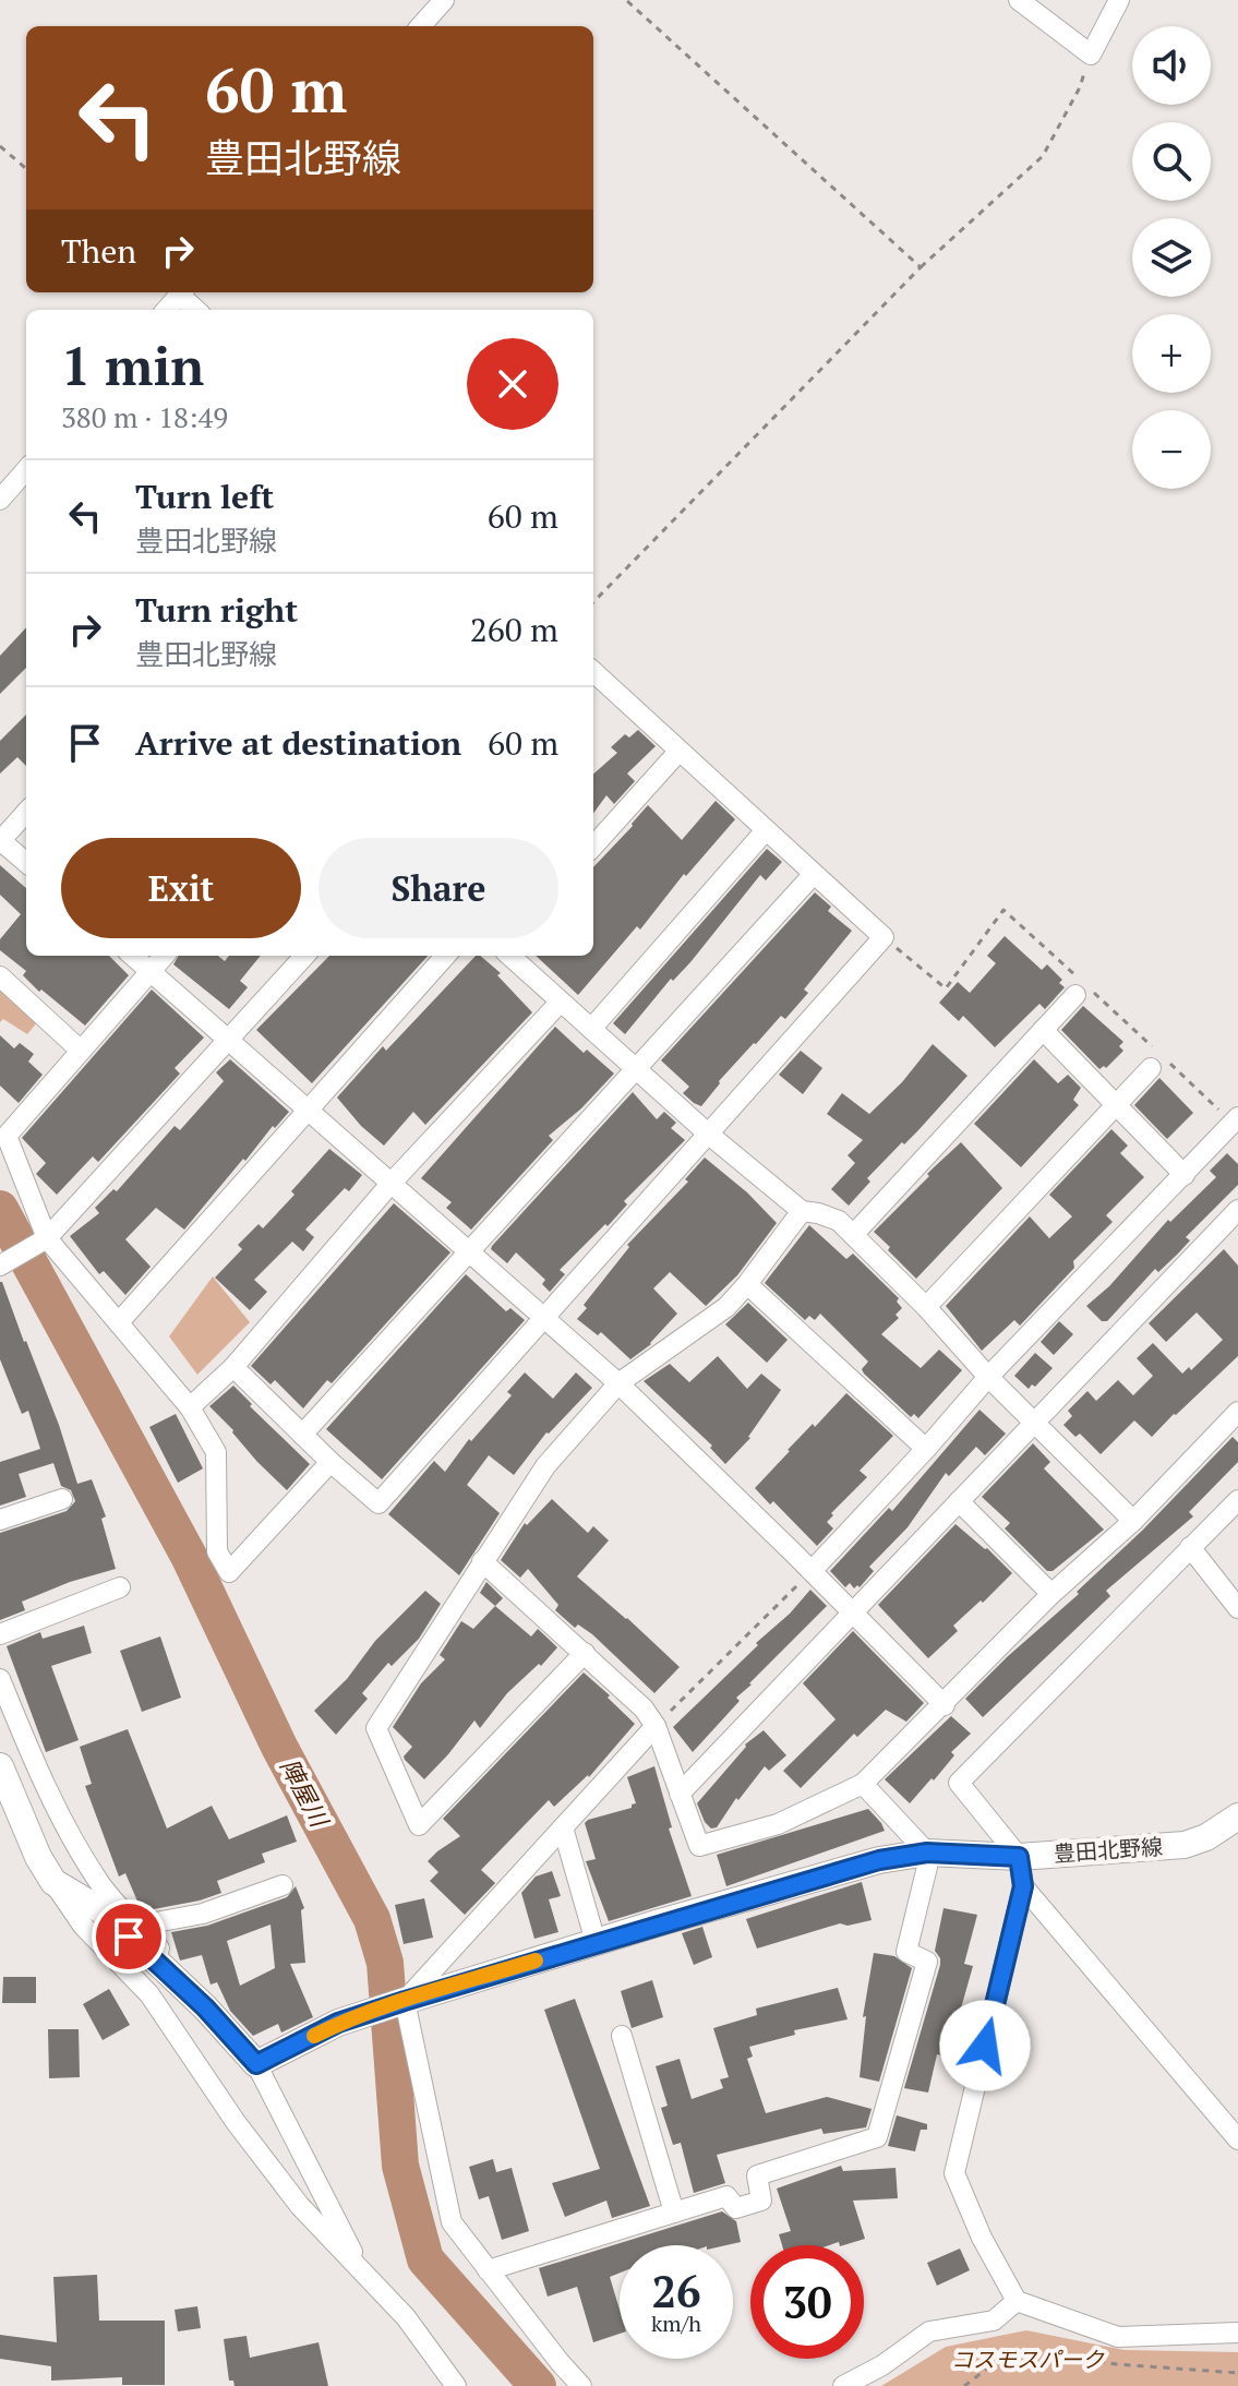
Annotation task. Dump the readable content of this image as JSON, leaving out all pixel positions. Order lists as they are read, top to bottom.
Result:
{
  "streets": {
    "main road": ["豊田北野線"]
  },
  "water": ["陣屋川"],
  "parks": ["コスモスパーク"],
  "page": {
    "map_buttons": ["+", "−"],
    "turn": ["60 m", "豊田北野線"],
    "then": "Then",
    "heading": ["1 min", "380 m · 18:49"],
    "list": [
      {
        "name": "Turn left",
        "note": "豊田北野線",
        "value": "60 m"
      },
      {
        "name": "Turn right",
        "note": "豊田北野線",
        "value": "260 m"
      },
      {
        "name": "Arrive at destination",
        "value": "60 m"
      }
    ],
    "buttons": ["Exit", "Share"],
    "speed": "26 km/h",
    "limit": "30"
  }
}
